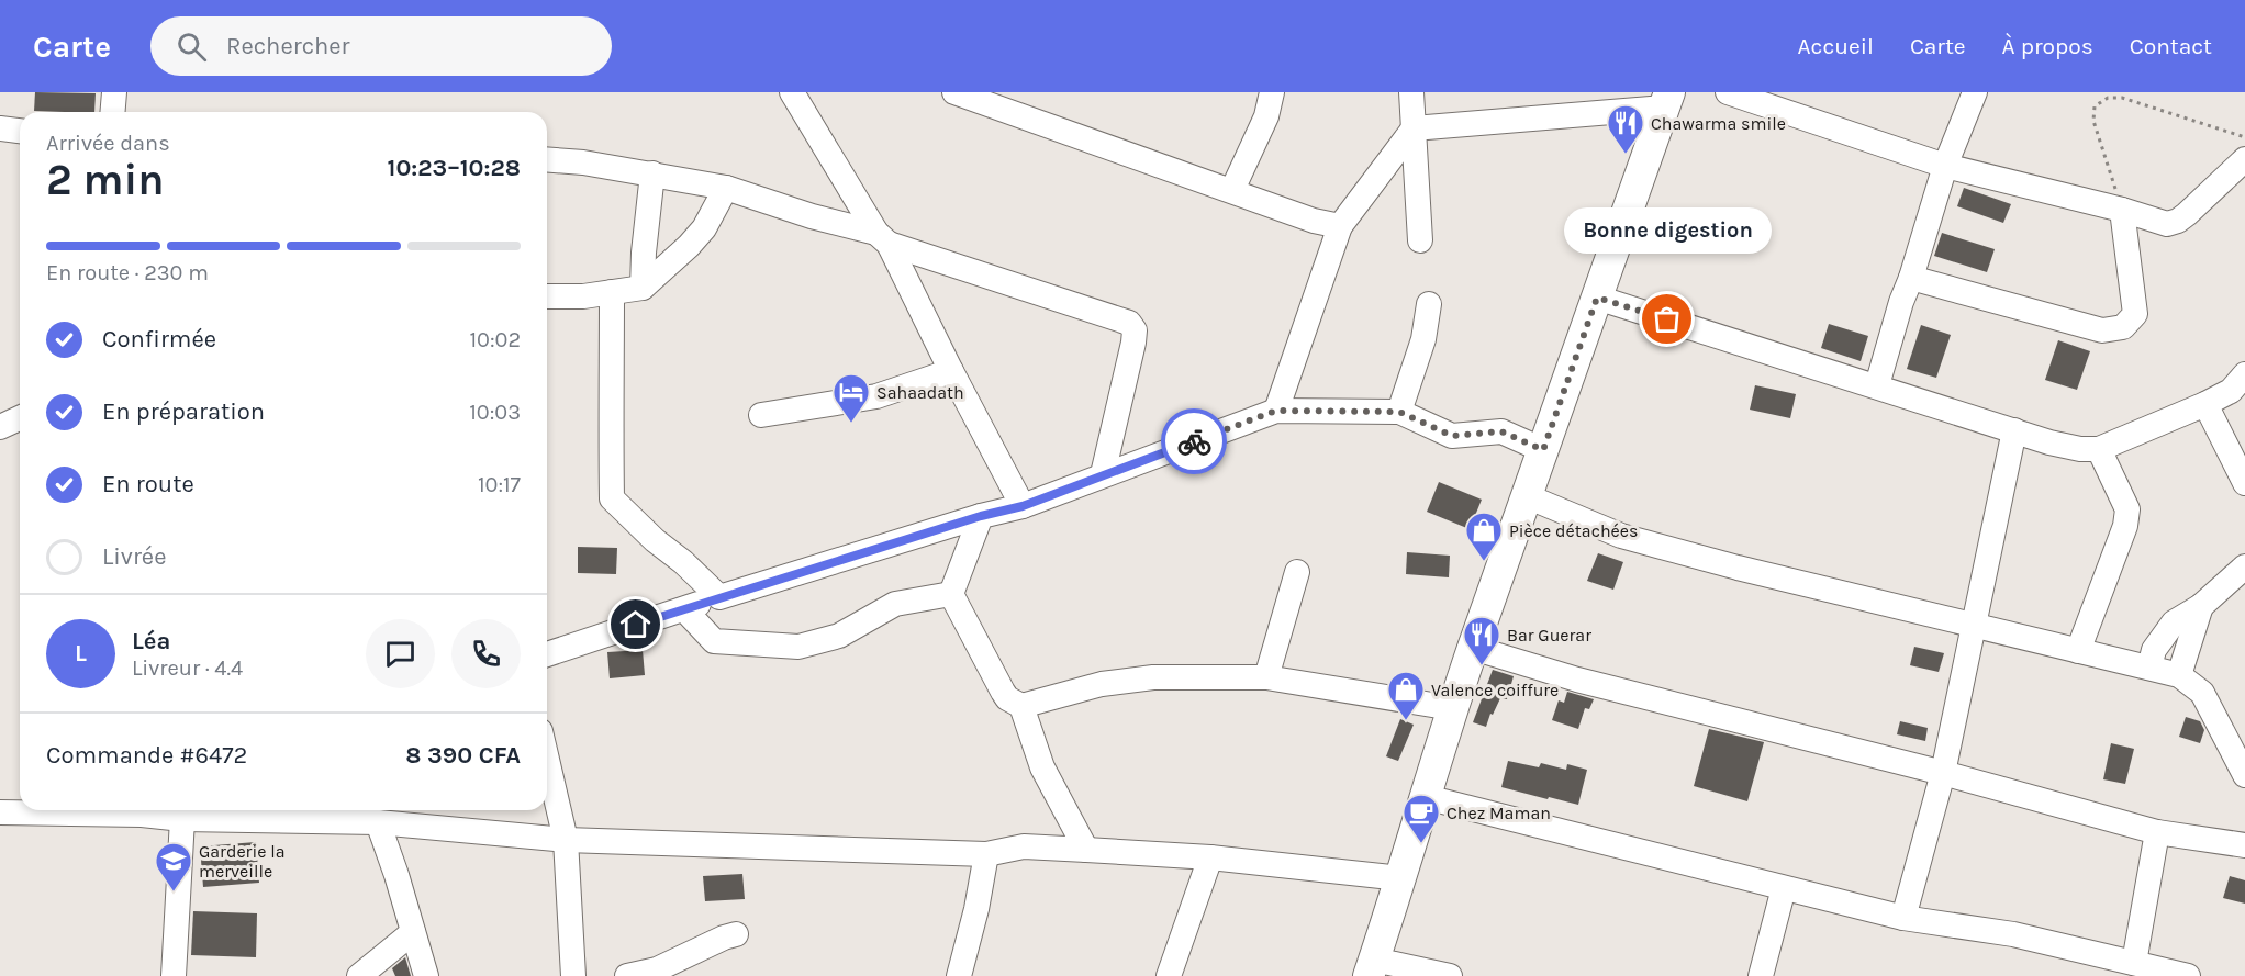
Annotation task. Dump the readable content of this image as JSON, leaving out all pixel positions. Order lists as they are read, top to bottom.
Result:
{
  "places": {
    "restaurant": ["Chawarma smile", "Bar Guerar"],
    "other": ["Bonne digestion"],
    "hotel": ["Sahaadath"],
    "shop": ["Pièce détachées", "Valence coiffure"],
    "cafe": ["Chez Maman"],
    "school or university": ["Garderie la merveille"]
  },
  "page": {
    "header": "Carte",
    "search": "Rechercher",
    "nav": [
      "Accueil",
      "Carte",
      "À propos",
      "Contact"
    ],
    "heading": ["2 min", "Arrivée dans", "10:23–10:28"],
    "panel": [
      "Léa",
      "Livreur · 4.4",
      "Commande #6472",
      "8 390 CFA"
    ],
    "bubble": "Bonne digestion",
    "bar": "En route · 230 m",
    "list": [
      ["Confirmée", "10:02"],
      ["En préparation", "10:03"],
      ["En route", "10:17"],
      "Livrée"
    ],
    "round": "L"
  }
}
